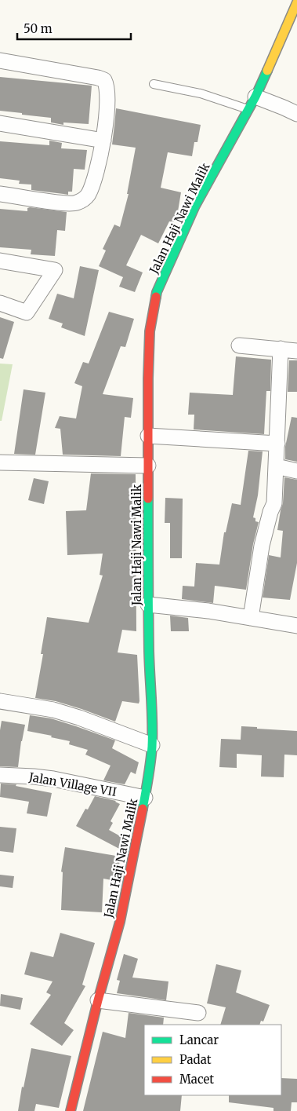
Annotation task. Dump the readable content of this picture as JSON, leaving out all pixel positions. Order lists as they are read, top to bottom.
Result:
{
  "streets": {
    "main road": ["Jalan Haji Nawi Malik"],
    "street": ["Jalan Village VII"]
  },
  "crossings": [
    ["Jalan Haji Nawi Malik", "Jalan Village VII"]
  ],
  "legend": ["Lancar", "Padat", "Macet"],
  "scale_bar": "50 m"
}
